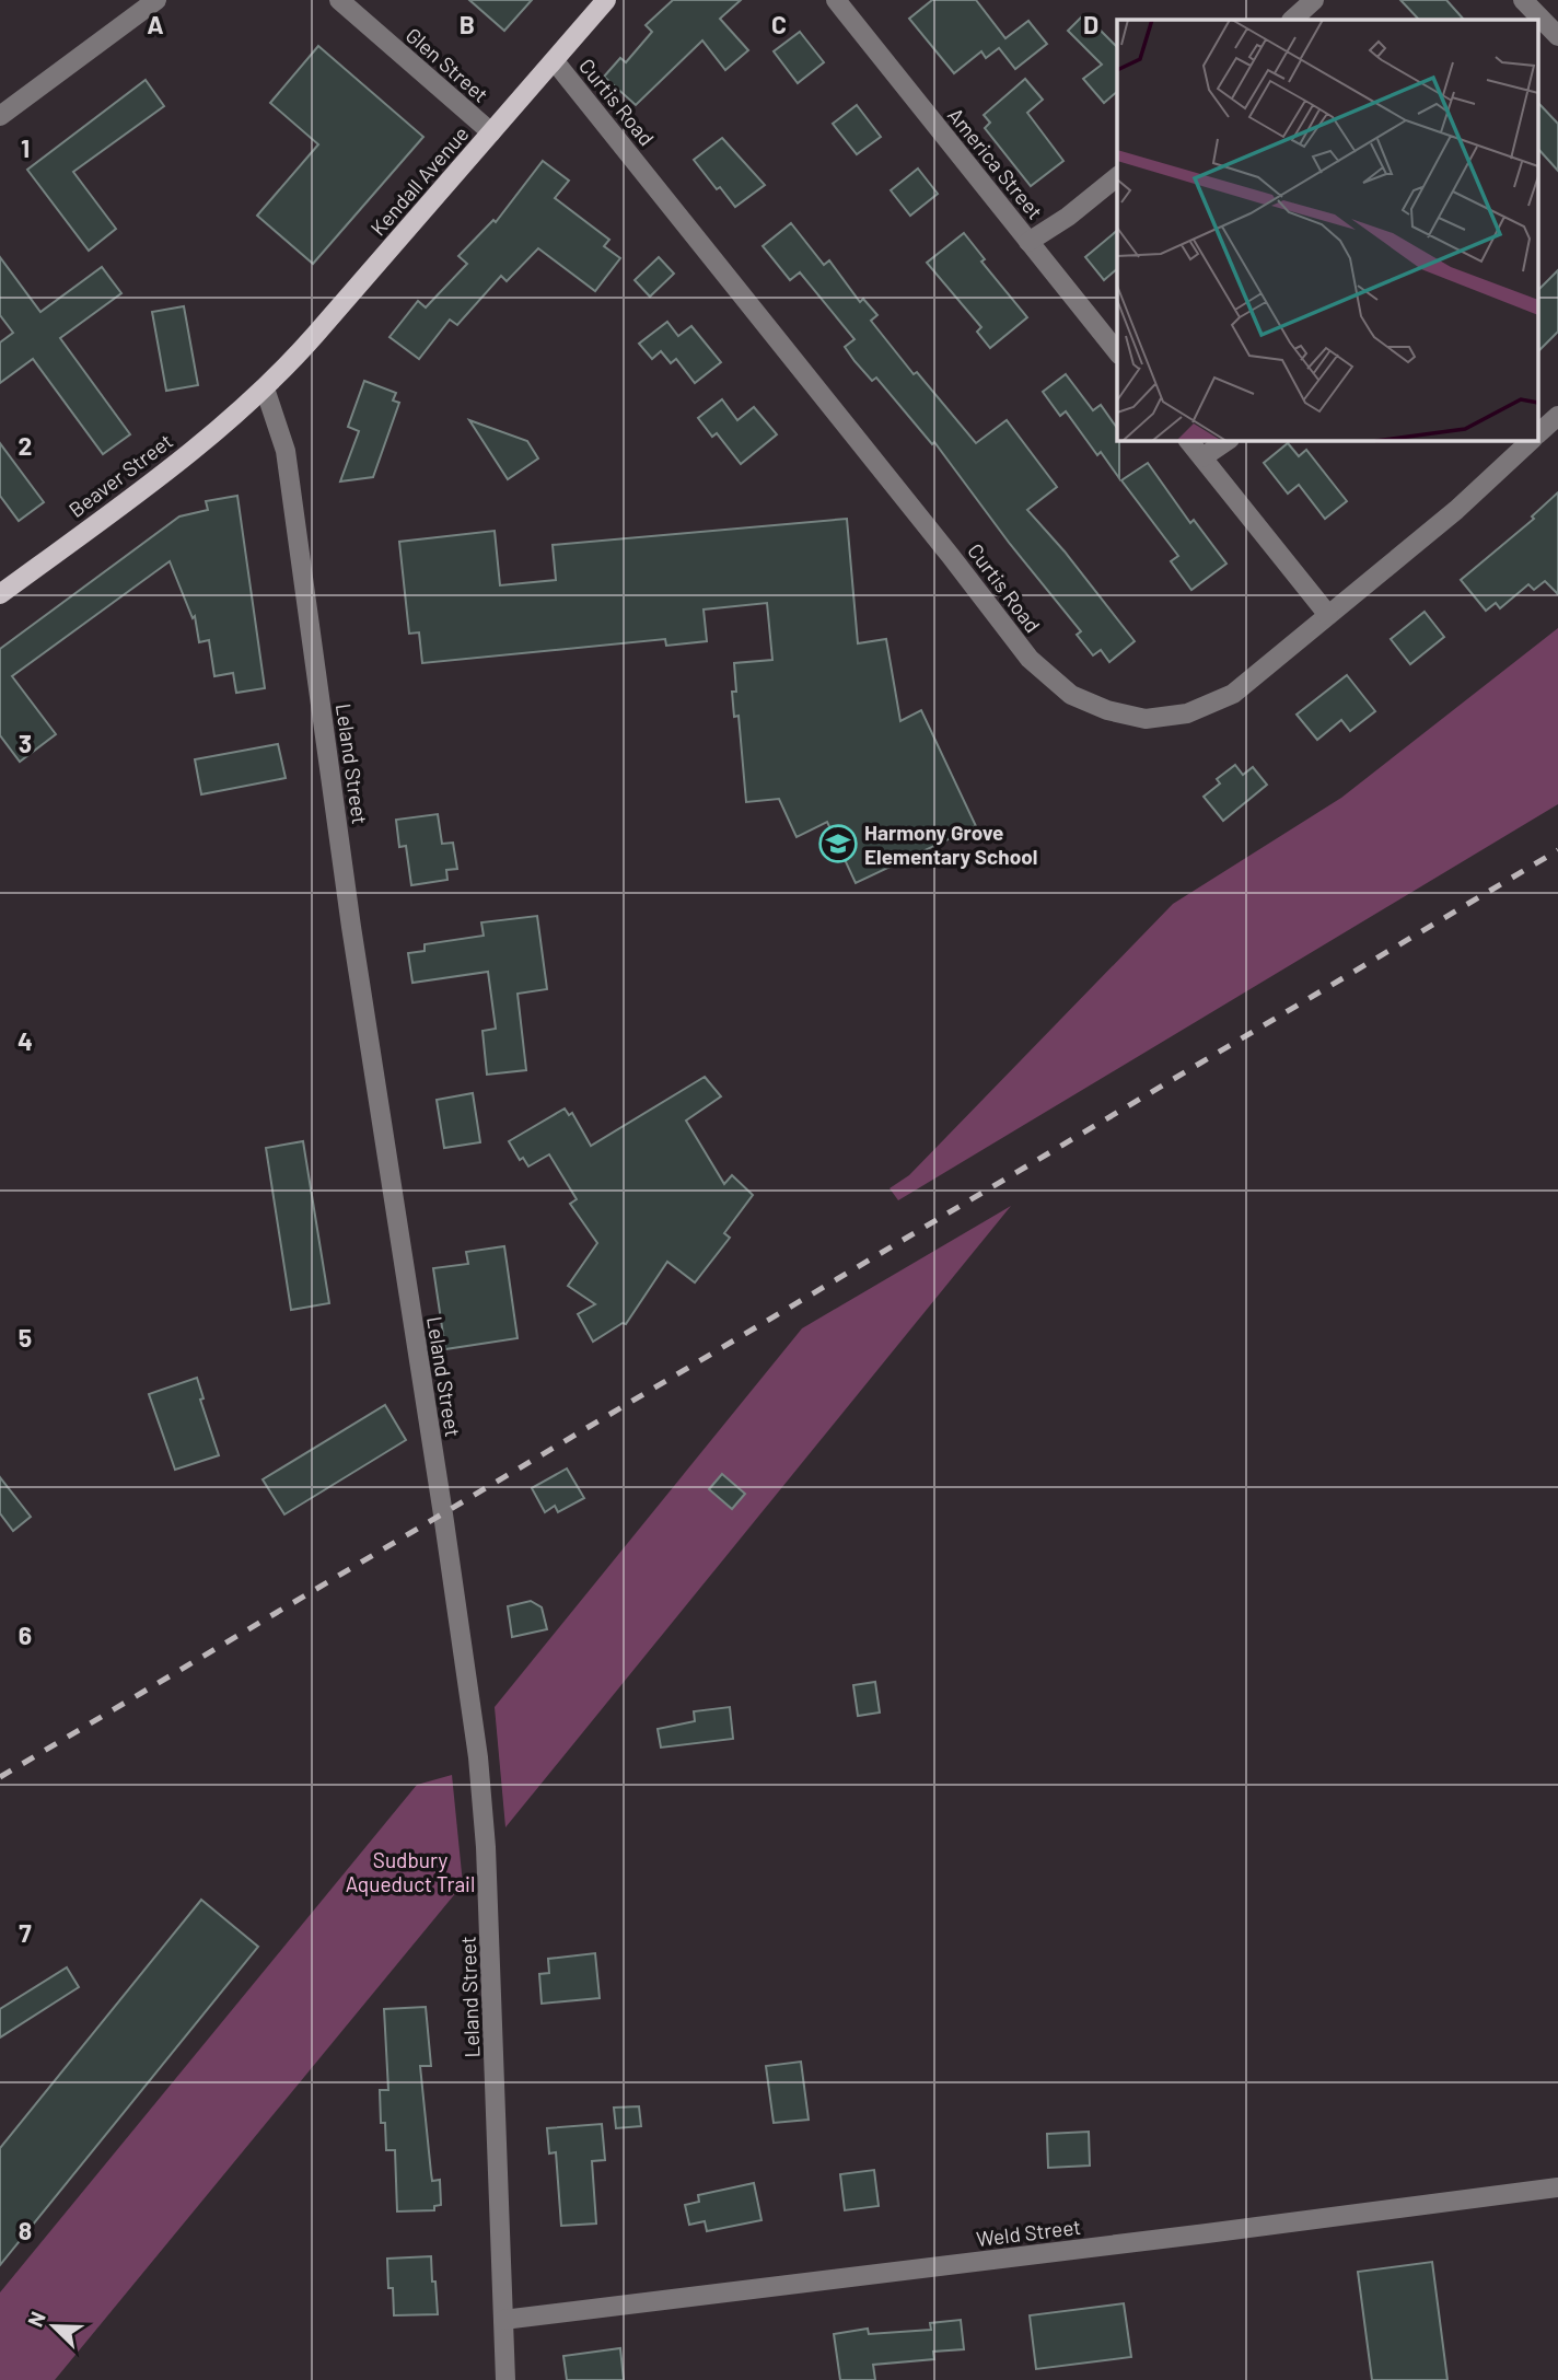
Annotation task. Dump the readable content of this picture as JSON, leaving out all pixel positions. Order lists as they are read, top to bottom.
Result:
{
  "streets": {
    "main road": ["Kendall Avenue", "Beaver Street"],
    "street": [
      "Glen Street",
      "Curtis Road",
      "America Street",
      "Leland Street",
      "Weld Street"
    ]
  },
  "crossings": [
    ["Glen Street", "Kendall Avenue"],
    ["Curtis Road", "Kendall Avenue"],
    ["Kendall Avenue", "Beaver Street"],
    ["Kendall Avenue", "Leland Street"],
    ["Beaver Street", "Leland Street"],
    ["Leland Street", "Weld Street"]
  ],
  "parks": ["Sudbury Aqueduct Trail"],
  "places": {
    "school or university": ["Harmony Grove Elementary School"]
  },
  "north": "top left",
  "grid": {
    "columns": [
      "A",
      "B",
      "C",
      "D"
    ],
    "rows": [
      "1",
      "2",
      "3",
      "4",
      "5",
      "6",
      "7",
      "8"
    ]
  }
}
